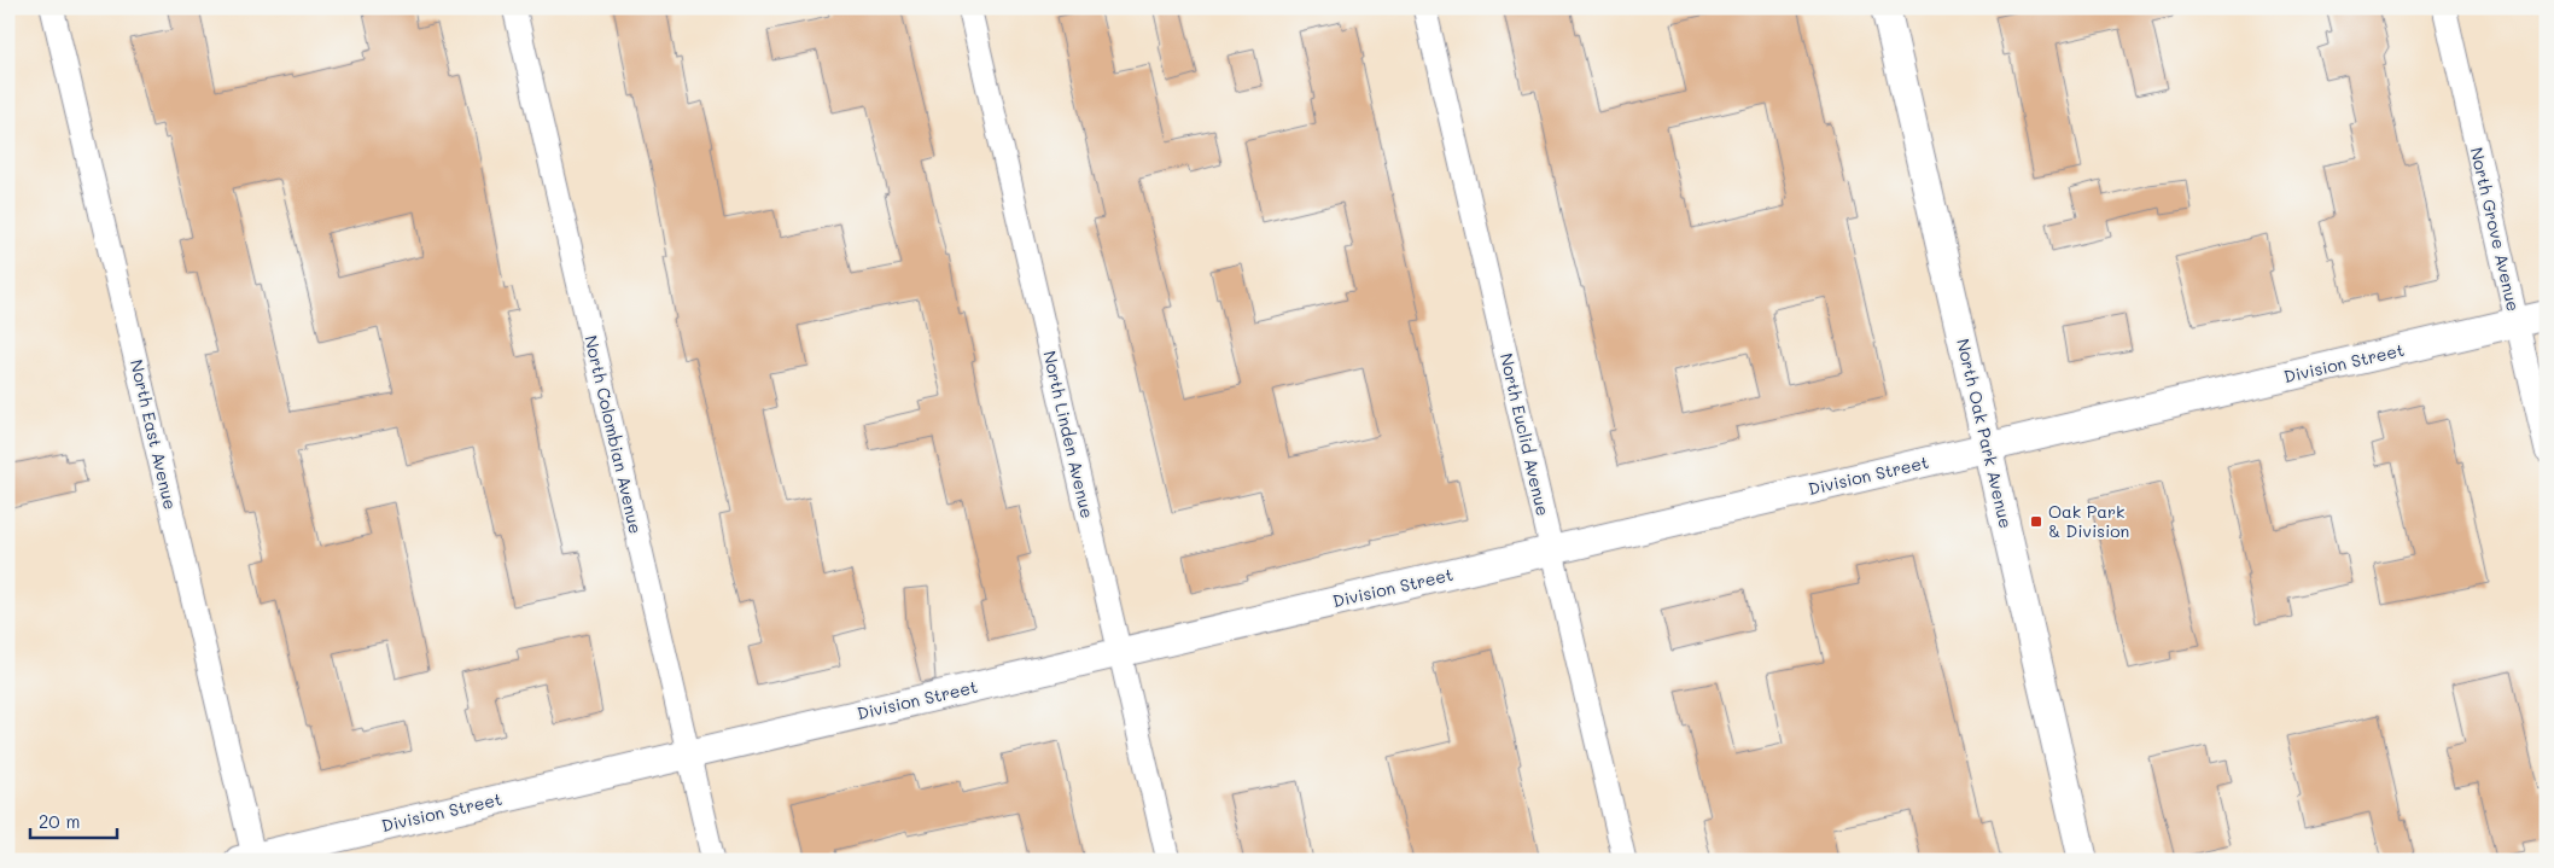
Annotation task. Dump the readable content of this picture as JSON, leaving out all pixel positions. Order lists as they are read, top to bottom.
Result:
{
  "streets": {
    "street": [
      "North Grove Avenue",
      "Division Street",
      "North Oak Park Avenue",
      "North East Avenue",
      "North Colombian Avenue",
      "North Linden Avenue",
      "North Euclid Avenue"
    ]
  },
  "crossings": [
    ["North Grove Avenue", "Division Street"],
    ["Division Street", "North Oak Park Avenue"],
    ["Division Street", "North East Avenue"],
    ["Division Street", "North Colombian Avenue"],
    ["Division Street", "North Linden Avenue"],
    ["Division Street", "North Euclid Avenue"]
  ],
  "places": {
    "transit": ["Oak Park & Division"]
  },
  "scale_bar": "20 m"
}
